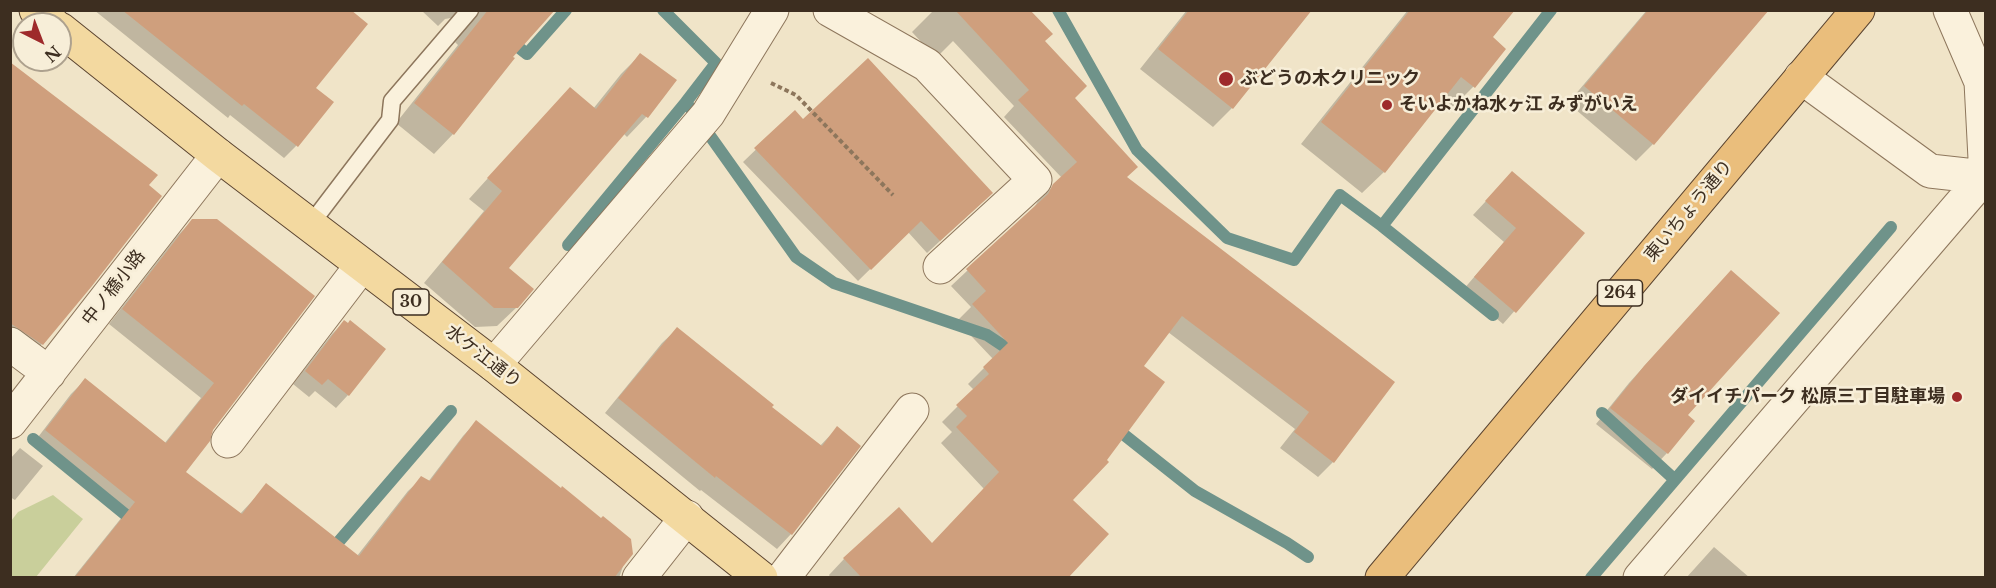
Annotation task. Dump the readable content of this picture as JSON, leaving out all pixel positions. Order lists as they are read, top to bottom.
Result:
{
  "streets": {
    "highway": ["東いちょう通り", "264"],
    "main road": ["30", "水ケ江通り"],
    "street": ["中ノ橋小路"]
  },
  "crossings": [
    ["中ノ橋小路", "水ケ江通り"]
  ],
  "places": ["ぶどうの木クリニック", "そいよかね水ヶ江 みずがいえ", "ダイイチパーク 松原三丁目駐車場"],
  "north": "bottom right"
}
